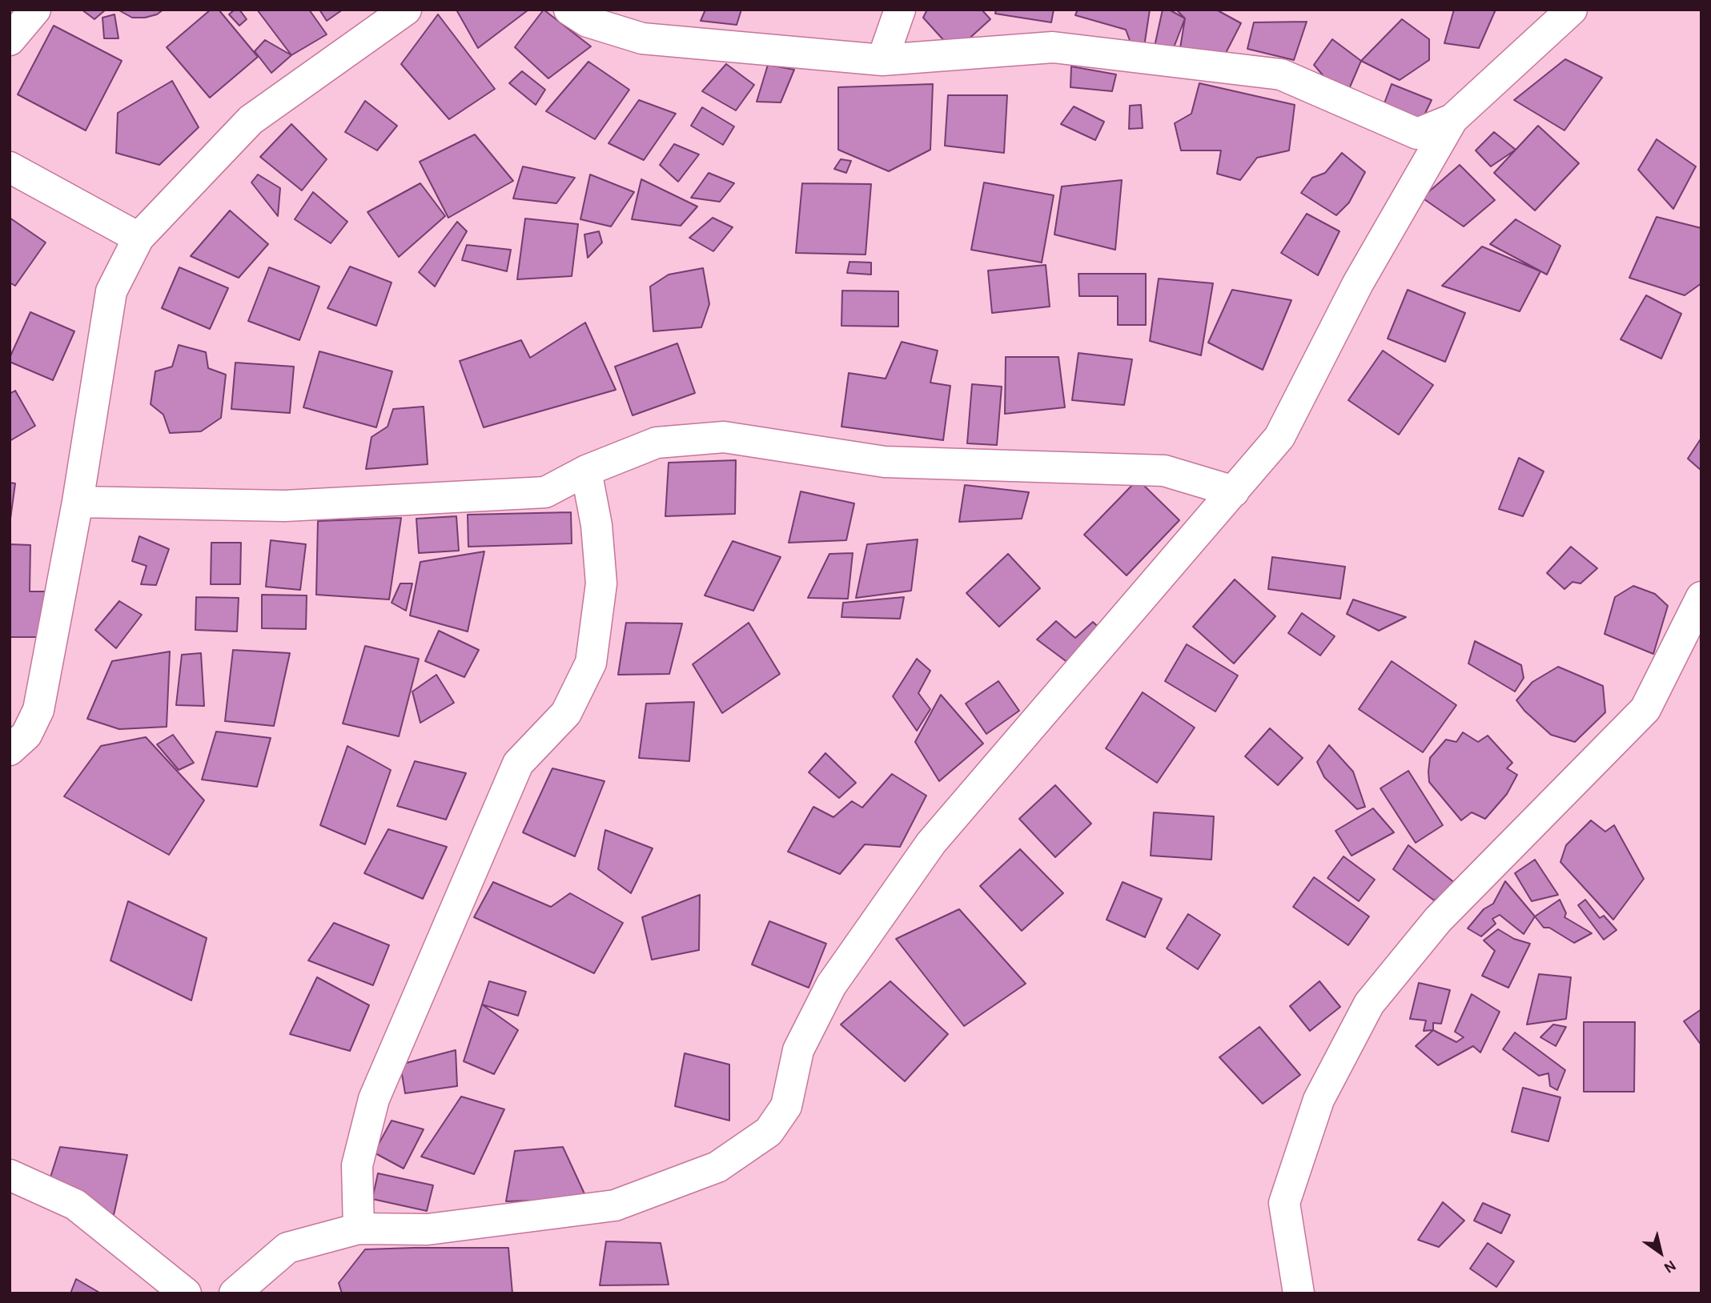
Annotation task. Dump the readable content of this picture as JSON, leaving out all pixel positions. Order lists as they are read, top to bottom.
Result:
{
  "north": "bottom right"
}
